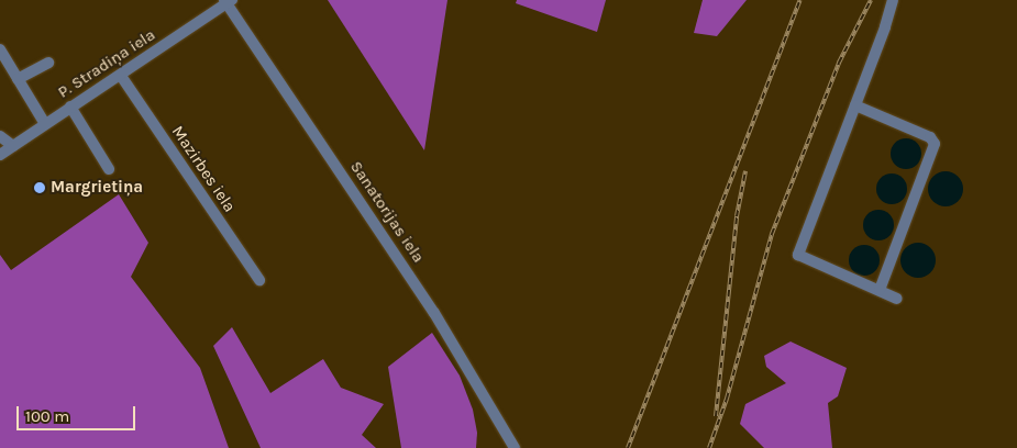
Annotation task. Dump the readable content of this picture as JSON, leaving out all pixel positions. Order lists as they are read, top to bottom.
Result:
{
  "streets": {
    "street": ["P. Stradiņa iela", "Mazirbes iela", "Sanatorijas iela"]
  },
  "crossings": [
    ["P. Stradiņa iela", "Mazirbes iela"],
    ["P. Stradiņa iela", "Sanatorijas iela"]
  ],
  "places": ["Margrietiņa"],
  "scale_bar": "100 m"
}
